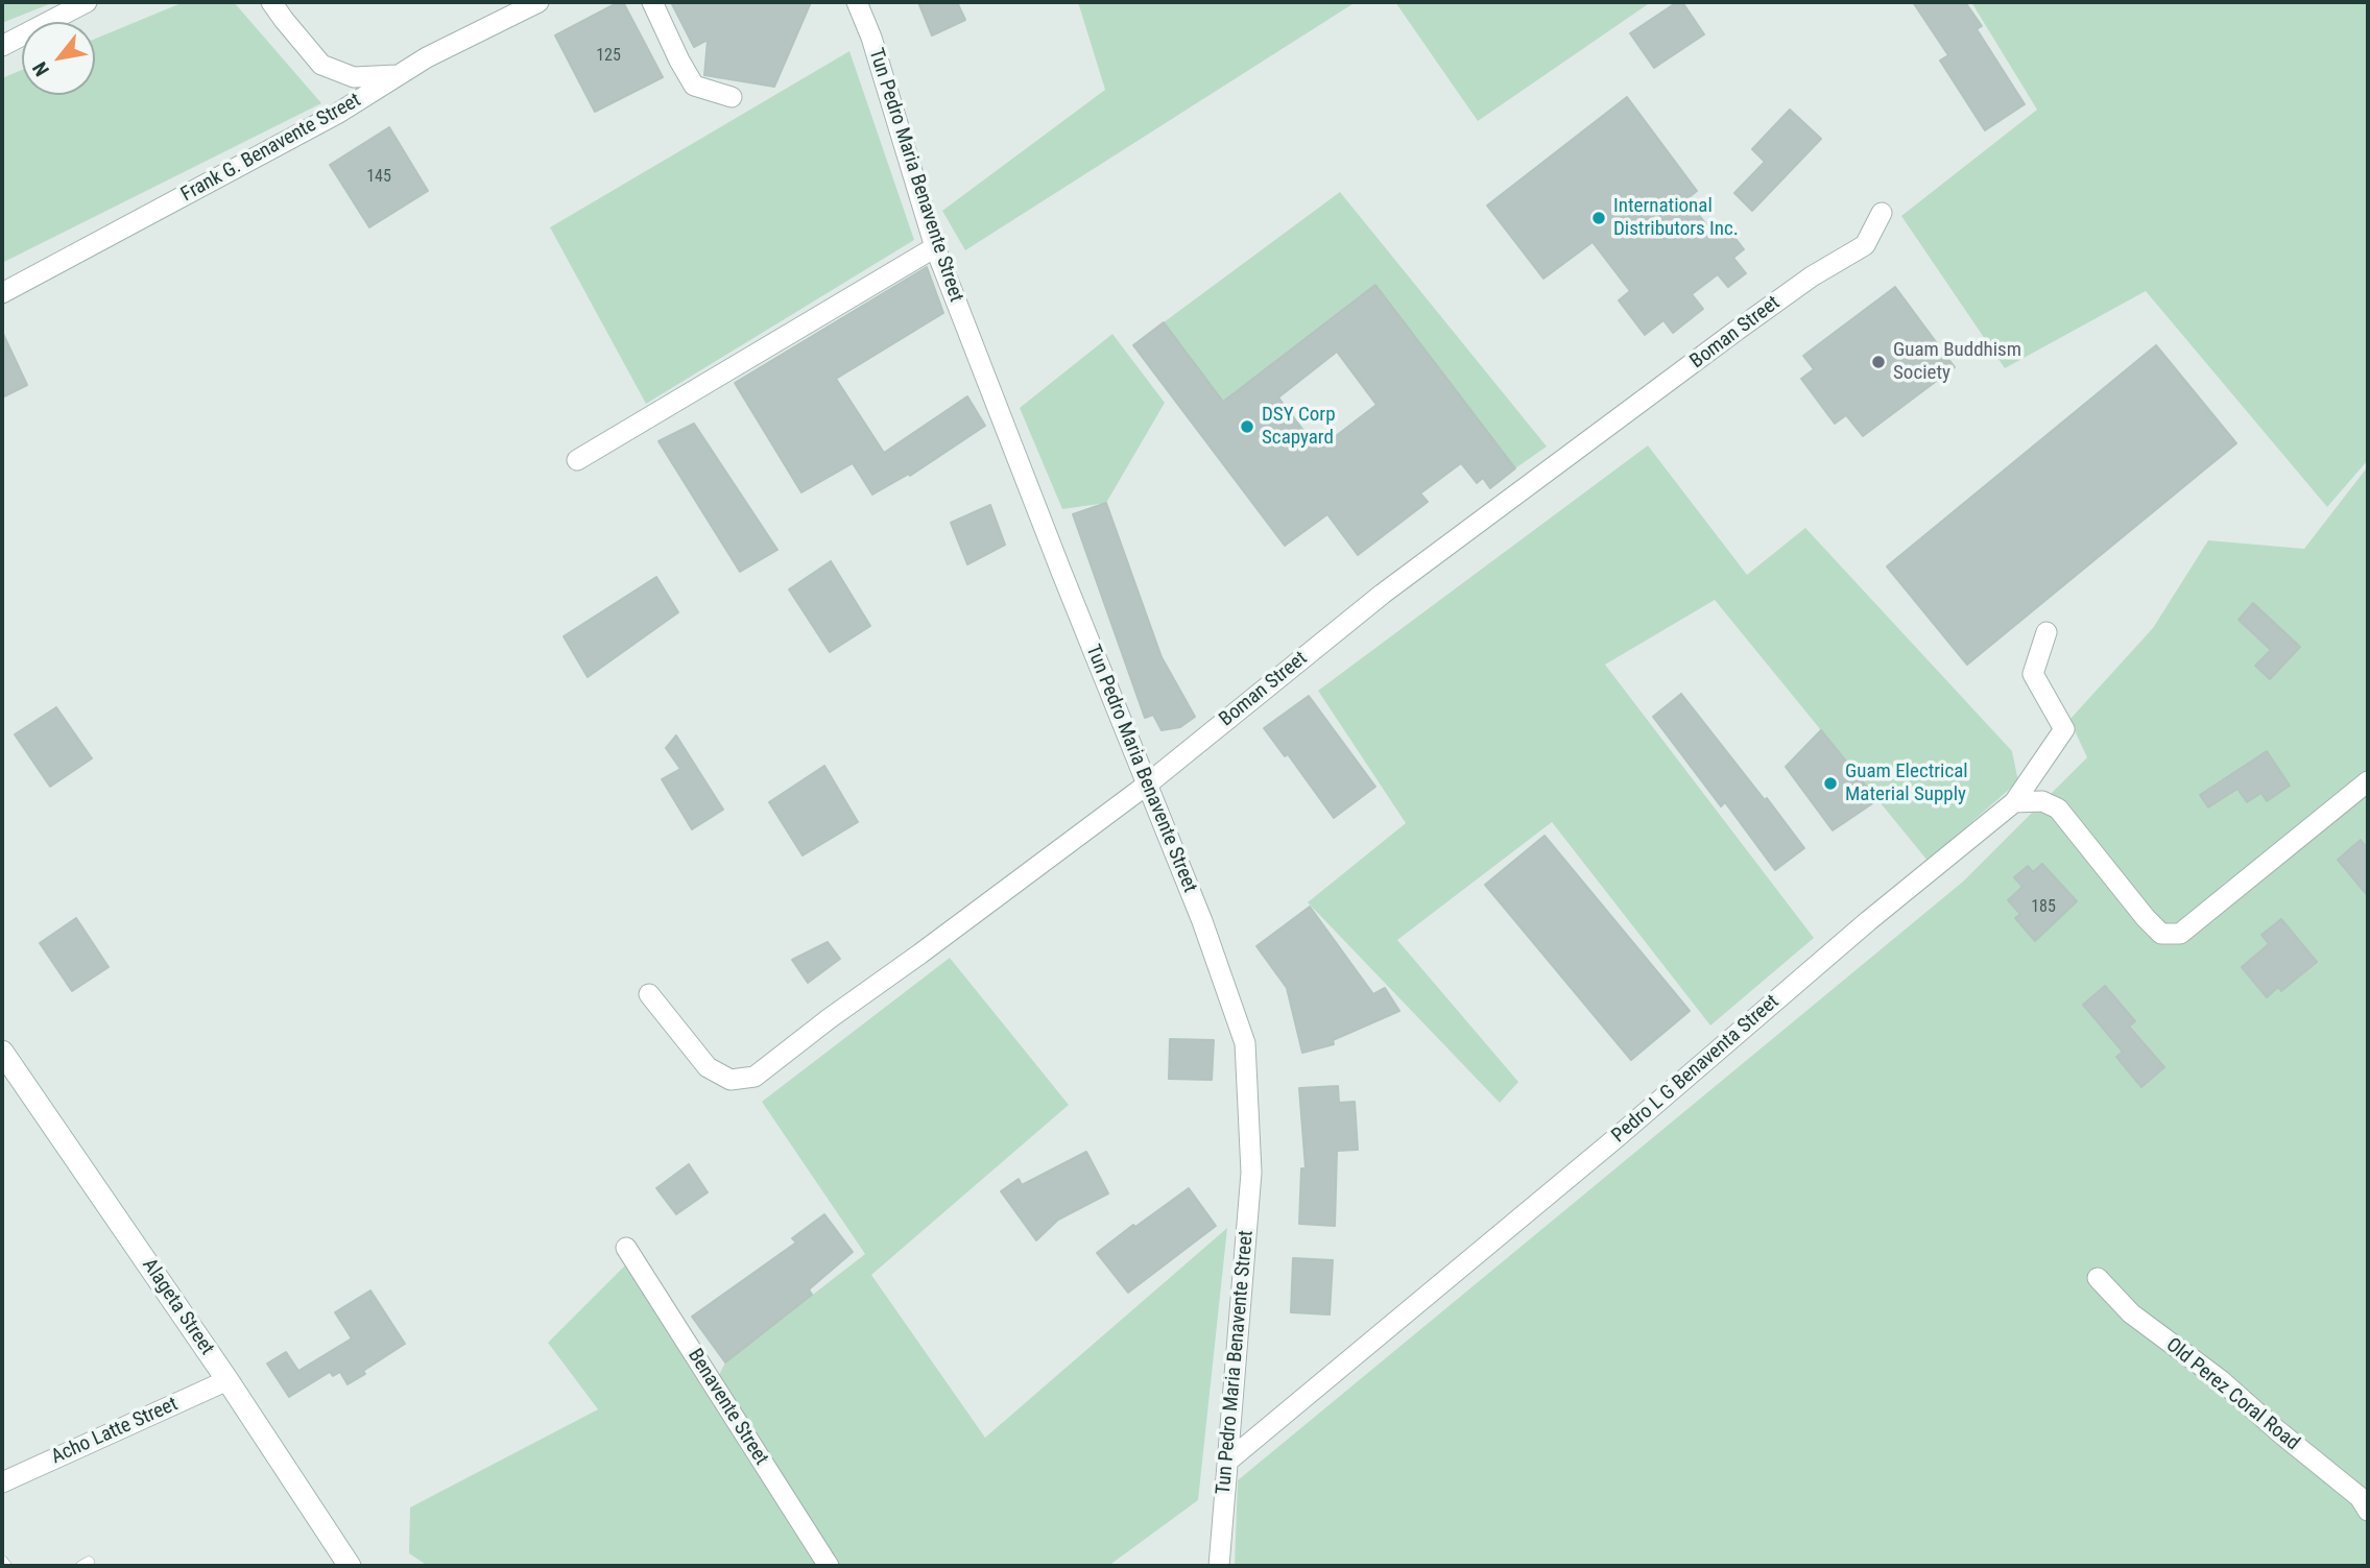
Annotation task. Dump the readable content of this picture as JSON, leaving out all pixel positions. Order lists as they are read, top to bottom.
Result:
{
  "streets": {
    "main road": ["Alageta Street"],
    "street": [
      "Frank G. Benavente Street",
      "Tun Pedro Maria Benavente Street",
      "Boman Street",
      "Pedro L G Benaventa Street",
      "Old Perez Coral Road",
      "Benavente Street",
      "Acho Latte Street"
    ]
  },
  "crossings": [
    ["Tun Pedro Maria Benavente Street", "Boman Street"],
    ["Tun Pedro Maria Benavente Street", "Pedro L G Benaventa Street"],
    ["Alageta Street", "Acho Latte Street"]
  ],
  "places": [
    "International Distributors Inc.",
    "Guam Buddhism Society",
    "DSY Corp Scapyard",
    "Guam Electrical Material Supply"
  ],
  "house_numbers": ["125", "145", "185"],
  "north": "bottom left"
}
